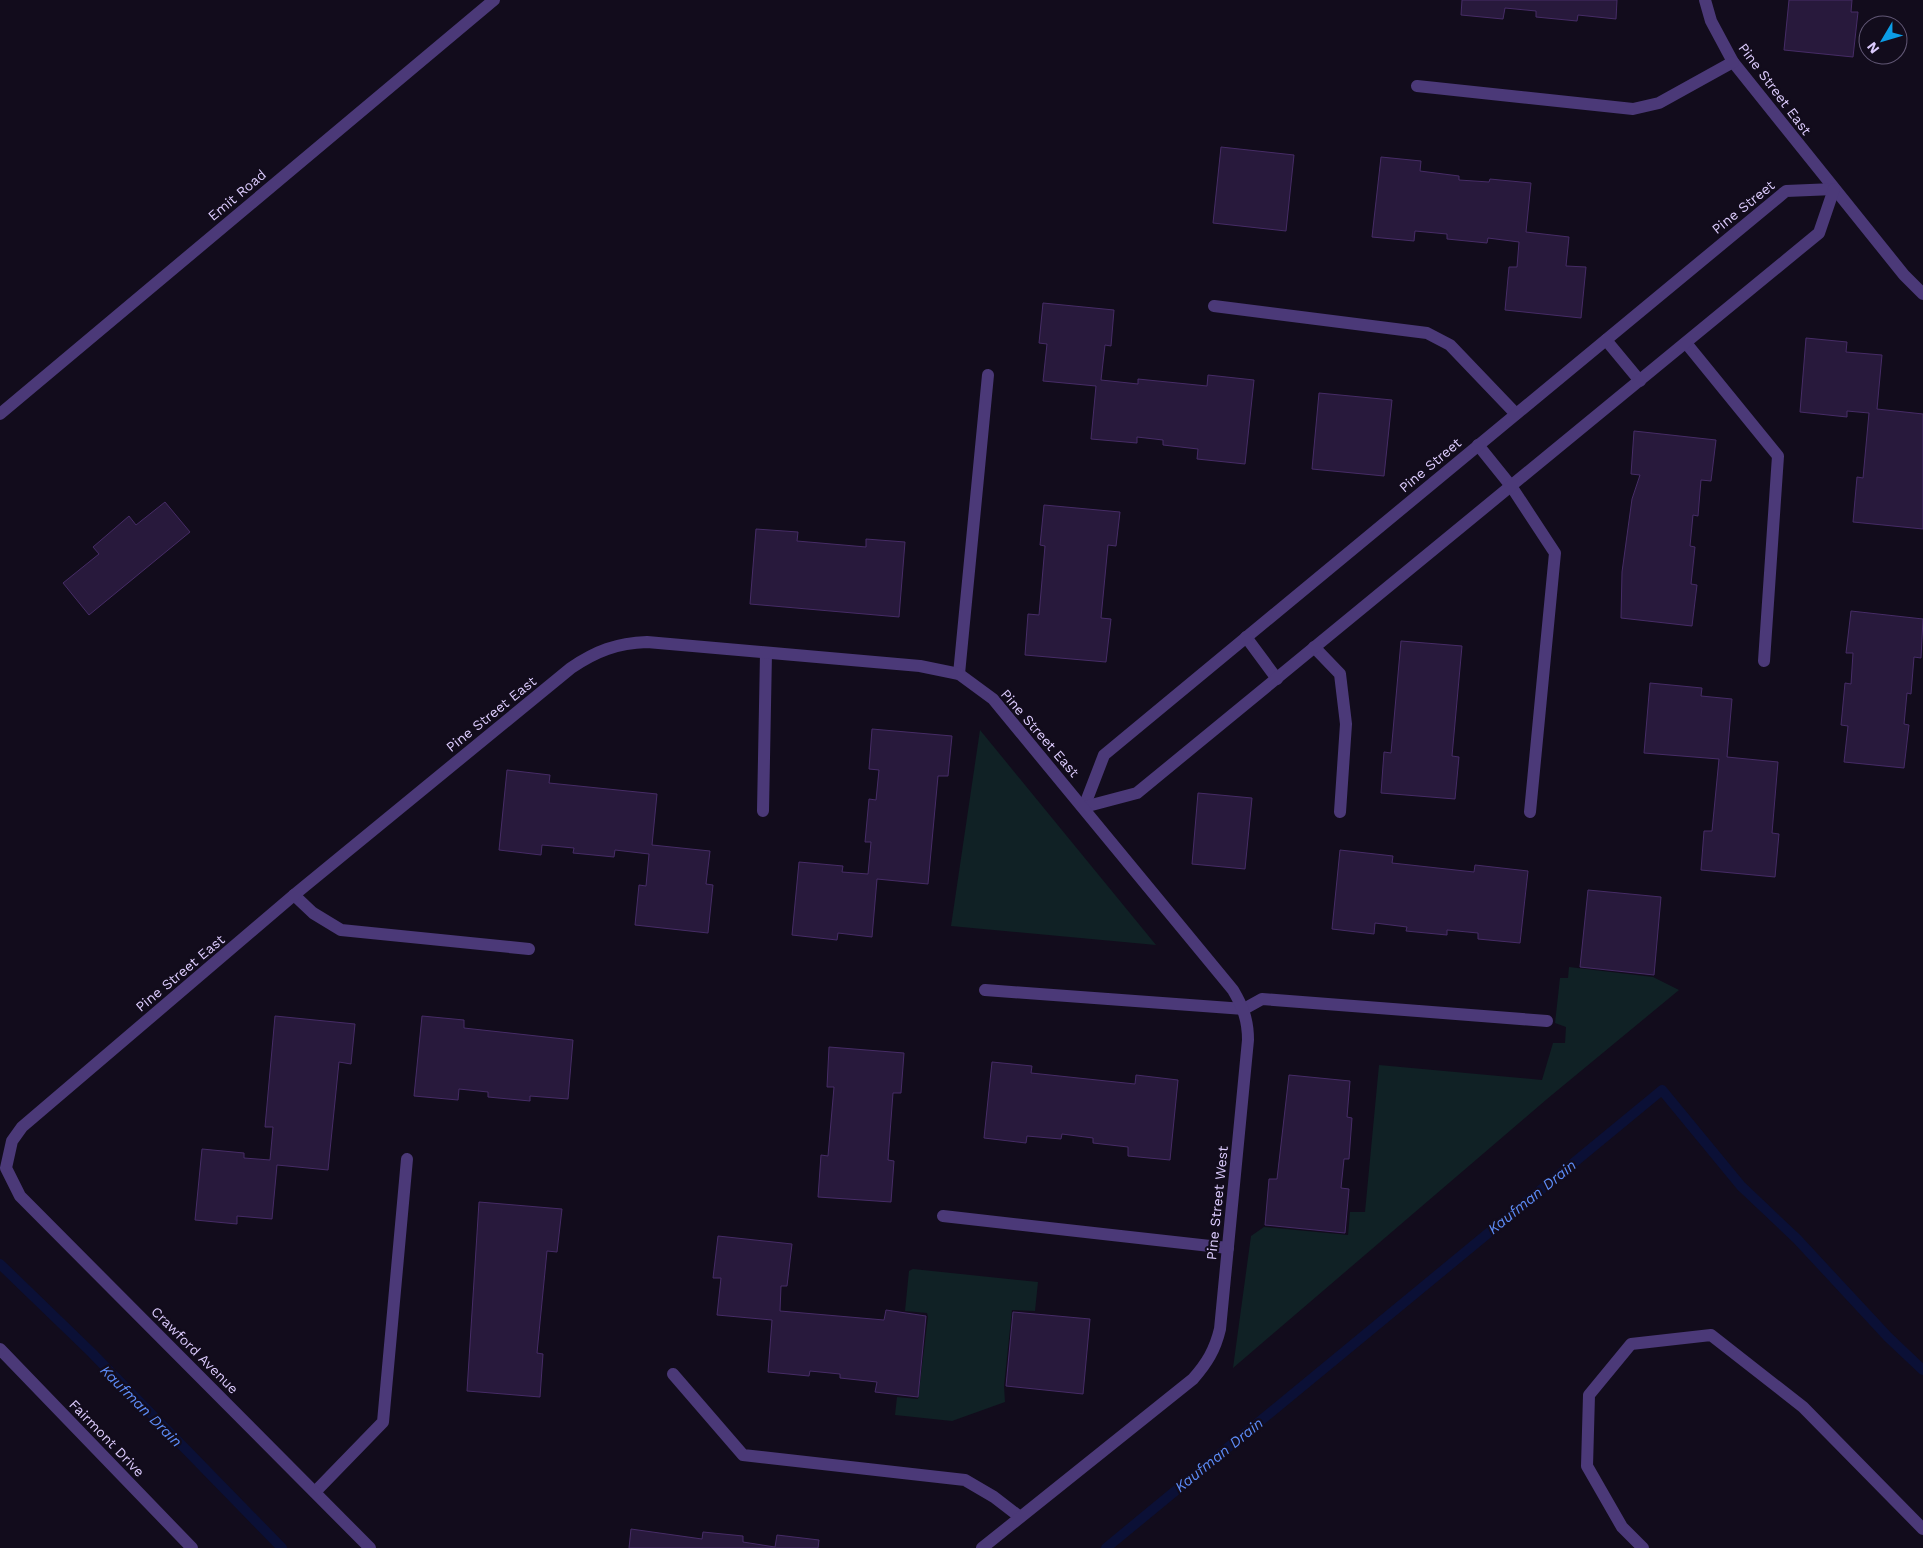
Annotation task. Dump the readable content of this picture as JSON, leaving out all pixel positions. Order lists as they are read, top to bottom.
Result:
{
  "streets": {
    "street": [
      "Pine Street East",
      "Emit Road",
      "Pine Street",
      "Pine Street West",
      "Crawford Avenue",
      "Fairmont Drive"
    ]
  },
  "crossings": [
    ["Pine Street East", "Pine Street"],
    ["Pine Street East", "Pine Street West"],
    ["Pine Street East", "Crawford Avenue"],
    ["Pine Street", "Pine Street West"]
  ],
  "water": ["Kaufman Drain"],
  "north": "bottom left"
}
